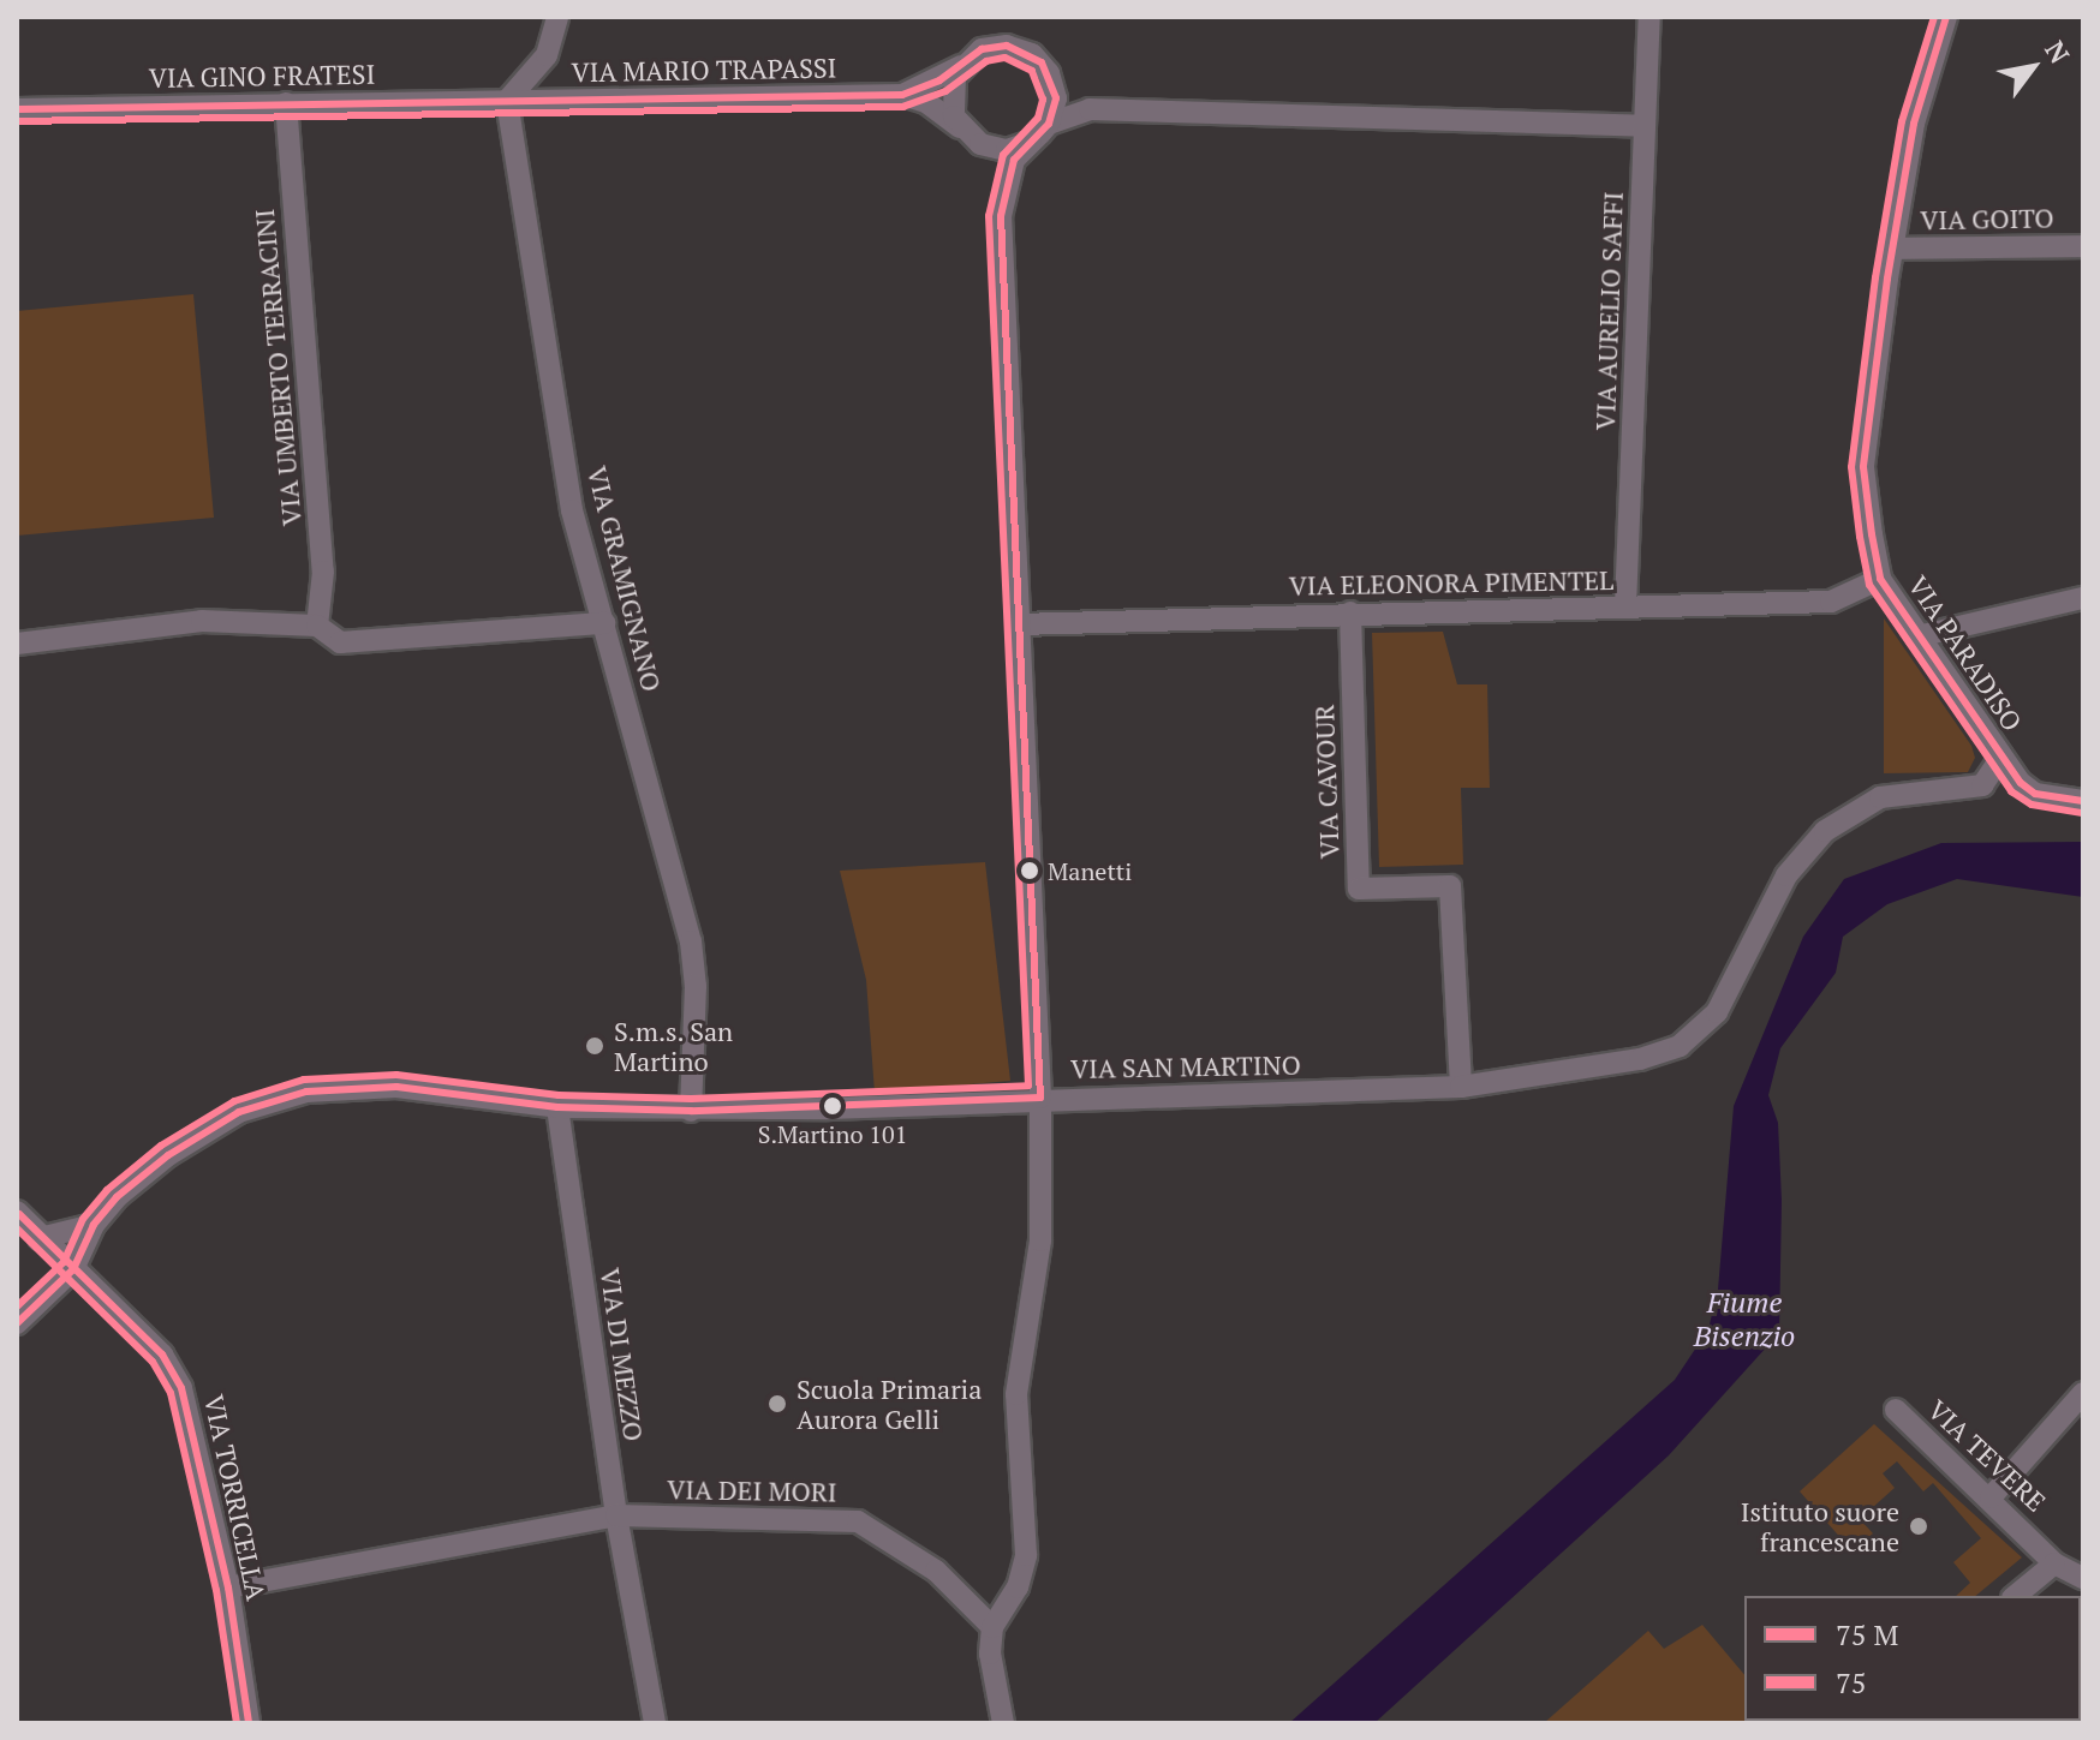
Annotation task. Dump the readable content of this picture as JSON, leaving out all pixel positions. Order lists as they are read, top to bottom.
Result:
{
  "streets": {
    "street": [
      "VIA MARIO TRAPASSI",
      "VIA GINO FRATESI",
      "VIA GOITO",
      "VIA AURELIO SAFFI",
      "VIA UMBERTO TERRACINI",
      "VIA GRAMIGNANO",
      "VIA ELEONORA PIMENTEL",
      "VIA PARADISO",
      "VIA CAVOUR",
      "VIA SAN MARTINO",
      "VIA DI MEZZO",
      "VIA TEVERE",
      "VIA DEI MORI",
      "VIA TORRICELLA"
    ]
  },
  "crossings": [
    ["VIA MARIO TRAPASSI", "VIA GINO FRATESI"],
    ["VIA MARIO TRAPASSI", "VIA GRAMIGNANO"],
    ["VIA GINO FRATESI", "VIA UMBERTO TERRACINI"],
    ["VIA GINO FRATESI", "VIA GRAMIGNANO"],
    ["VIA GOITO", "VIA PARADISO"],
    ["VIA AURELIO SAFFI", "VIA ELEONORA PIMENTEL"],
    ["VIA GRAMIGNANO", "VIA SAN MARTINO"],
    ["VIA ELEONORA PIMENTEL", "VIA PARADISO"],
    ["VIA ELEONORA PIMENTEL", "VIA CAVOUR"],
    ["VIA PARADISO", "VIA SAN MARTINO"],
    ["VIA CAVOUR", "VIA SAN MARTINO"],
    ["VIA SAN MARTINO", "VIA DI MEZZO"],
    ["VIA SAN MARTINO", "VIA TORRICELLA"],
    ["VIA DI MEZZO", "VIA DEI MORI"],
    ["VIA DEI MORI", "VIA TORRICELLA"]
  ],
  "water": ["Fiume Bisenzio"],
  "places": [
    "Manetti",
    "S.m.s. San Martino",
    "S.Martino 101",
    "Scuola Primaria Aurora Gelli",
    "Istituto suore francescane"
  ],
  "lines": ["transit line 75"],
  "legend": ["75 M", "75"],
  "north": "top right"
}
